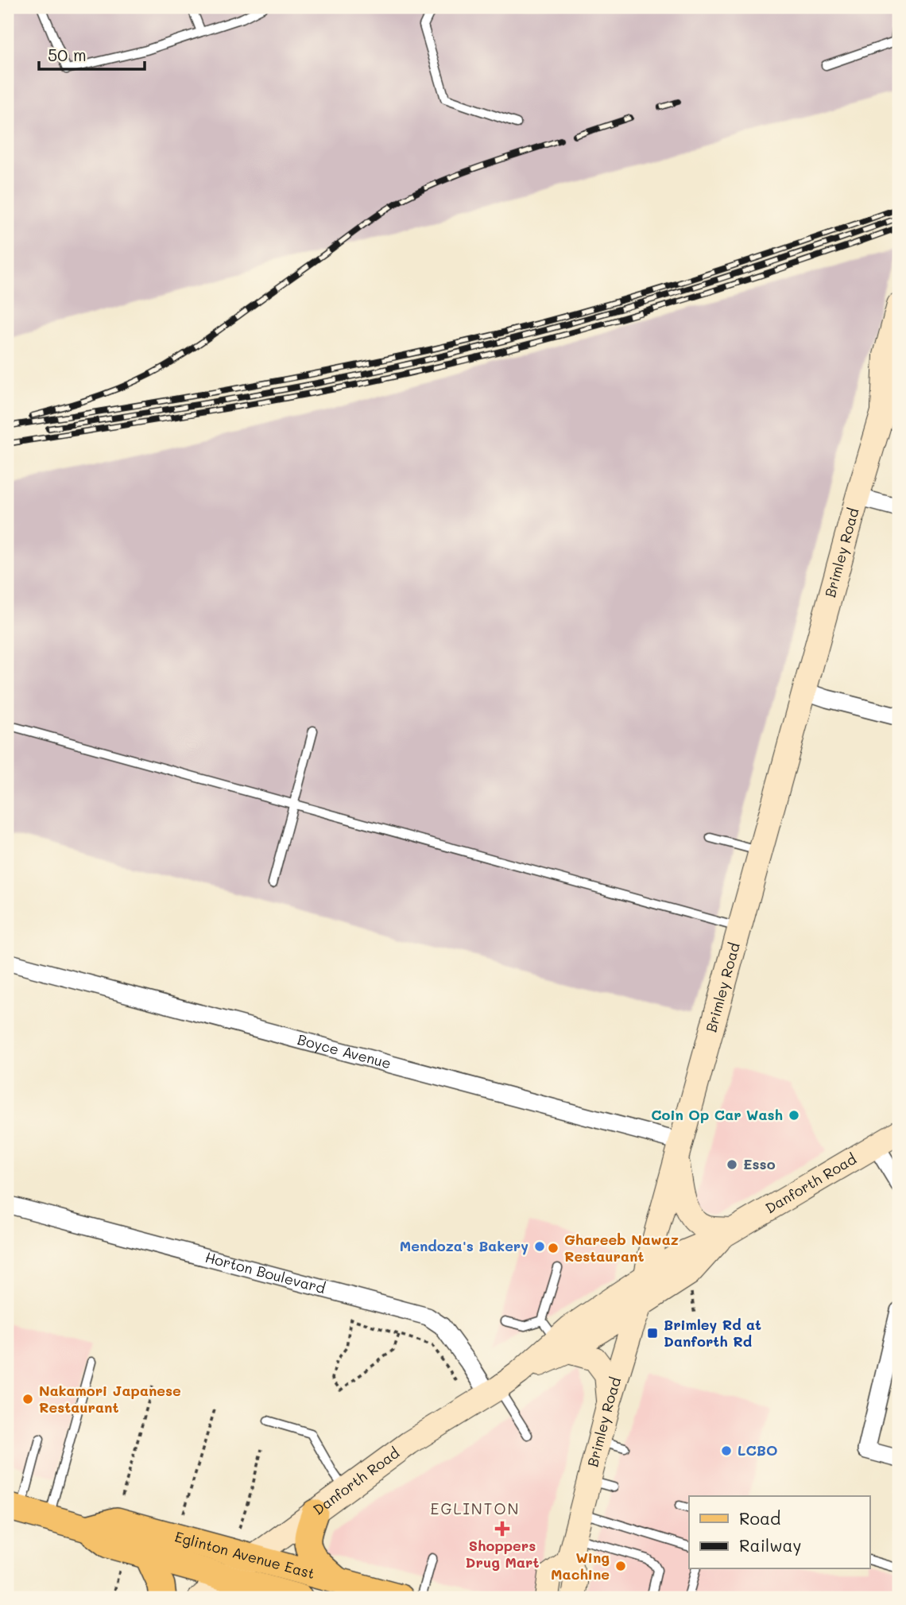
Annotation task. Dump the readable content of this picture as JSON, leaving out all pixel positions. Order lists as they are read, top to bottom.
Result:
{
  "streets": {
    "main road": ["Brimley Road", "Danforth Road", "Eglinton Avenue East"],
    "street": ["Boyce Avenue", "Horton Boulevard"]
  },
  "crossings": [
    ["Brimley Road", "Boyce Avenue"],
    ["Brimley Road", "Danforth Road"],
    ["Danforth Road", "Horton Boulevard"],
    ["Danforth Road", "Eglinton Avenue East"]
  ],
  "districts": ["EGLINTON"],
  "places": {
    "other": [
      "Coin Op Car Wash",
      "Esso",
      "Mendoza's Bakery",
      "Ghareeb Nawaz Restaurant",
      "Nakamori Japanese Restaurant",
      "LCBO",
      "Wing Machine"
    ],
    "transit": ["Brimley Rd at Danforth Rd"],
    "health": ["Shoppers Drug Mart"]
  },
  "legend": ["Road", "Railway"],
  "scale_bar": "50 m"
}
